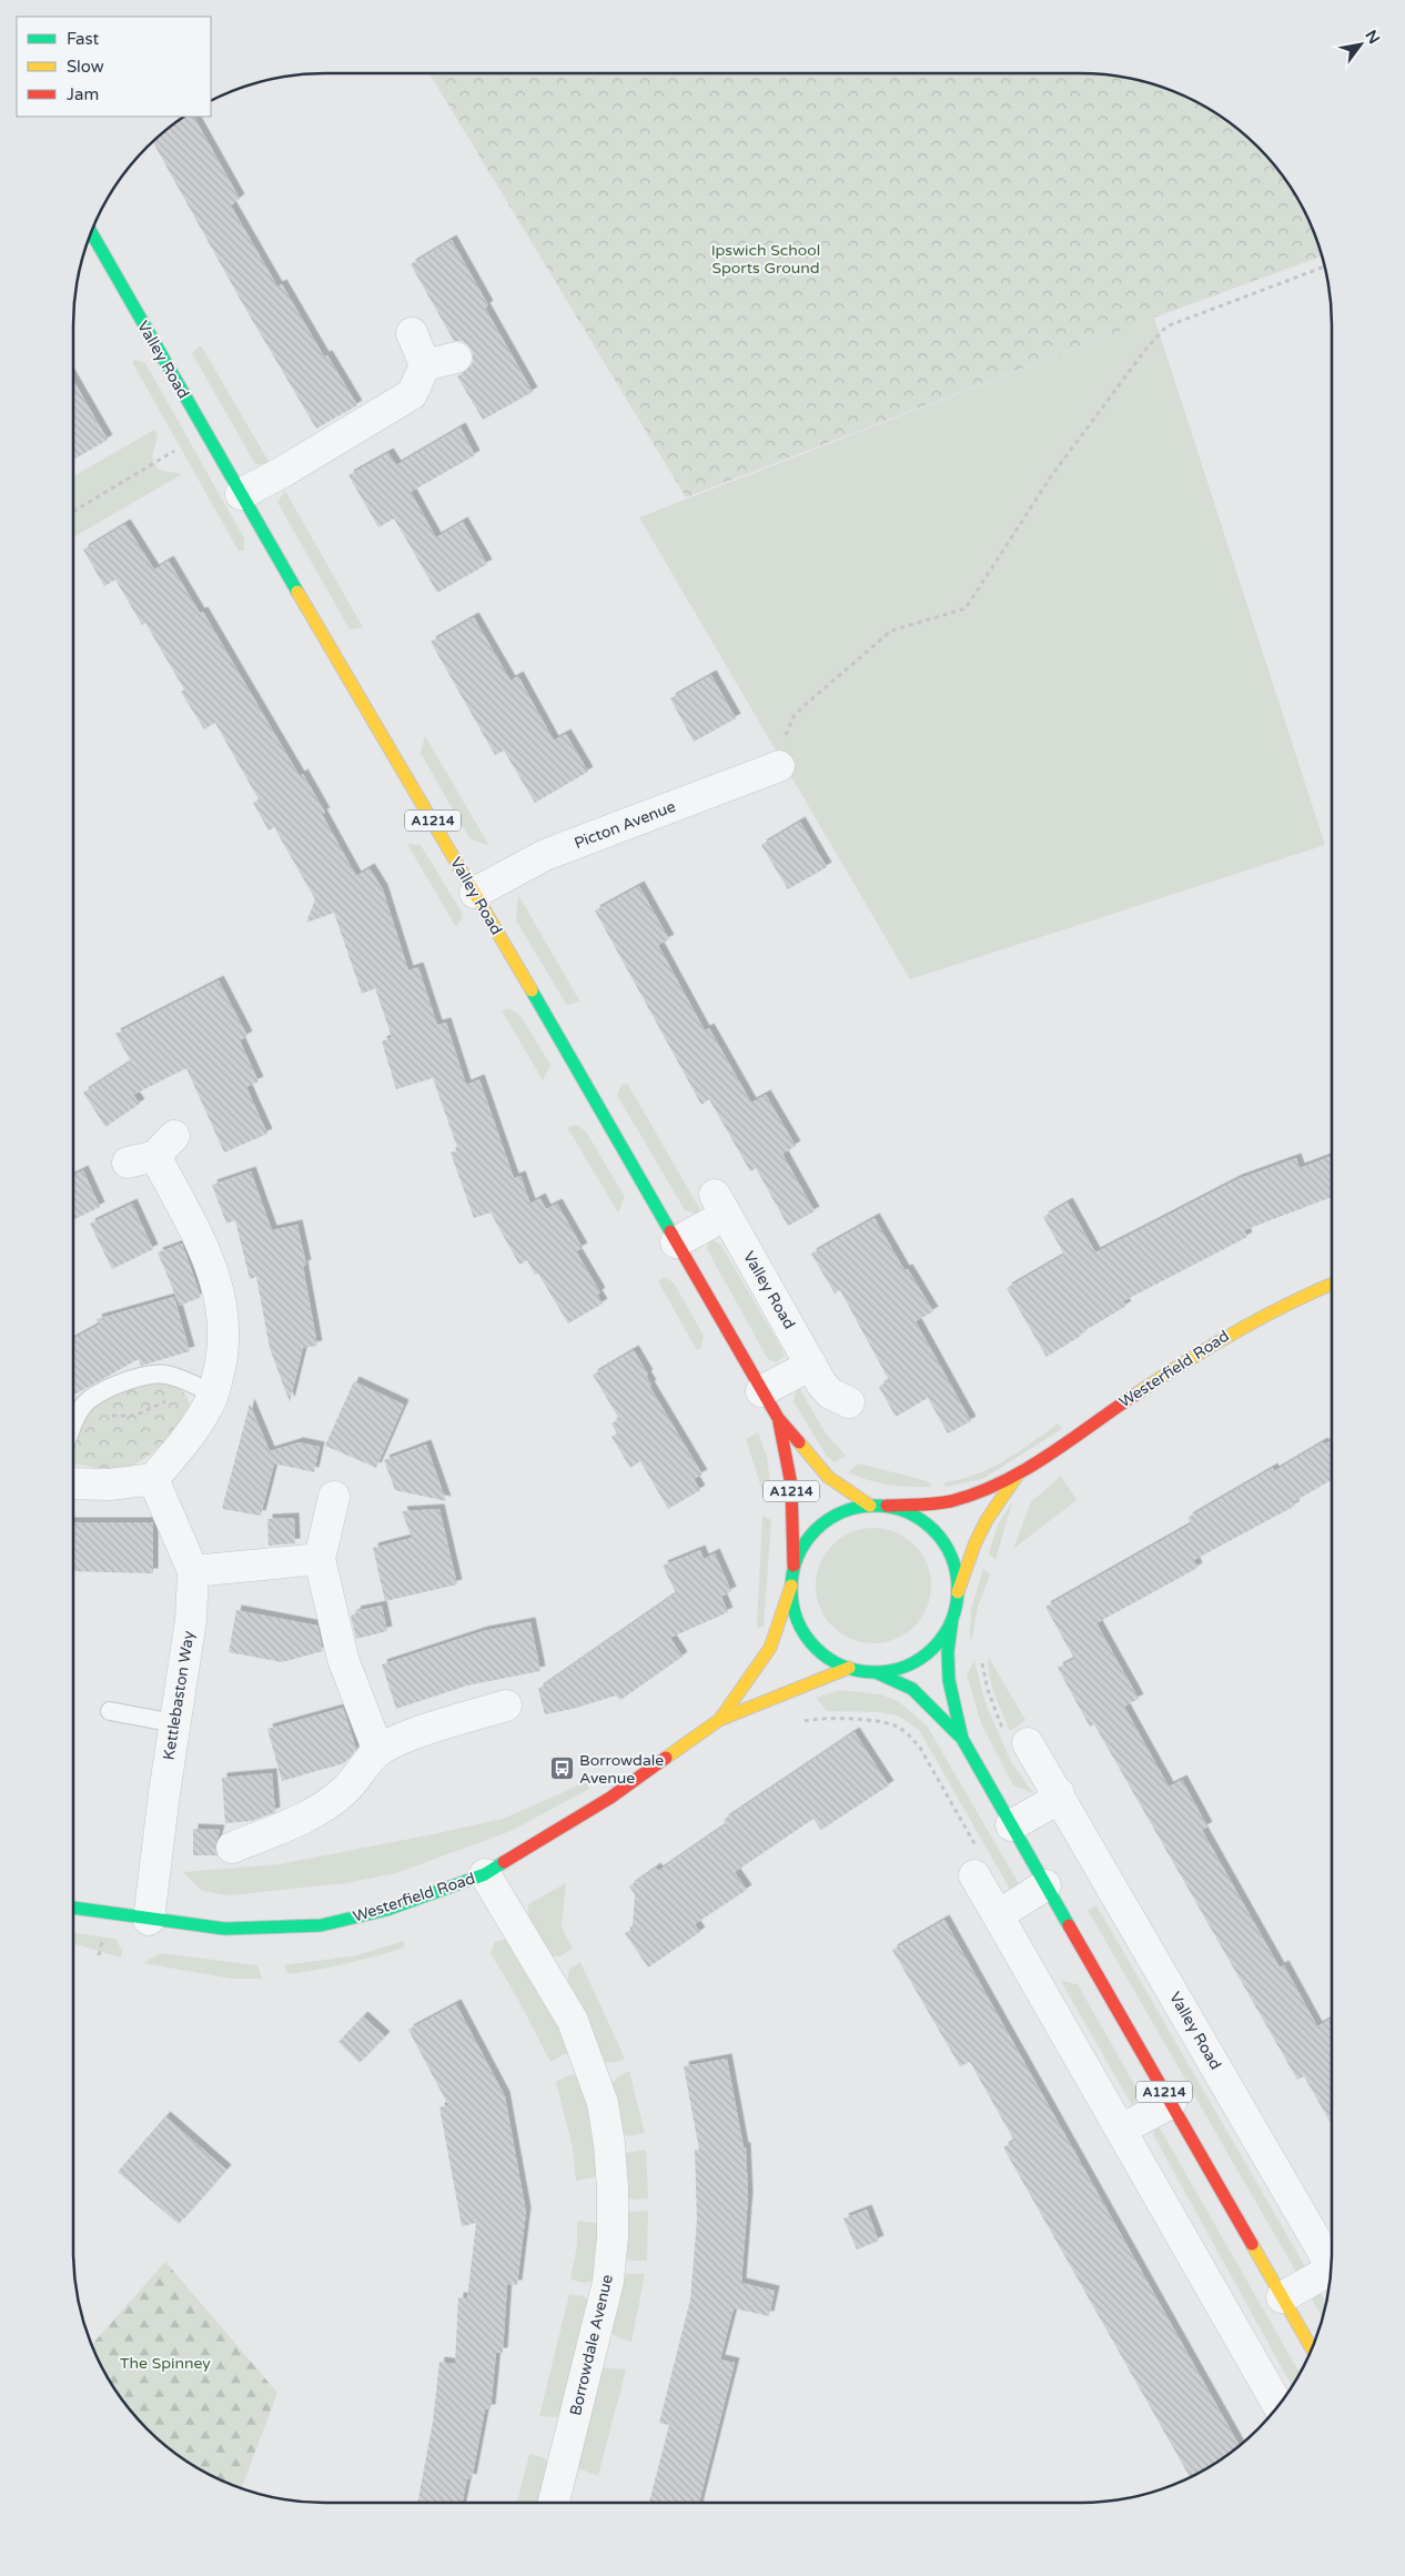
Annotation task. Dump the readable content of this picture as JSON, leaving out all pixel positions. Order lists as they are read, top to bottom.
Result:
{
  "streets": {
    "main road": ["Valley Road", "A1214", "Westerfield Road"],
    "street": ["Picton Avenue", "Kettlebaston Way", "Borrowdale Avenue"]
  },
  "crossings": [
    ["Valley Road", "A1214"],
    ["Valley Road", "Picton Avenue"],
    ["Valley Road", "Westerfield Road"],
    ["A1214", "Westerfield Road"],
    ["Westerfield Road", "Kettlebaston Way"],
    ["Westerfield Road", "Borrowdale Avenue"]
  ],
  "parks": ["Ipswich School Sports Ground", "The Spinney"],
  "places": {
    "bus stop": ["Borrowdale Avenue"]
  },
  "legend": ["Fast", "Slow", "Jam"],
  "north": "top right"
}
